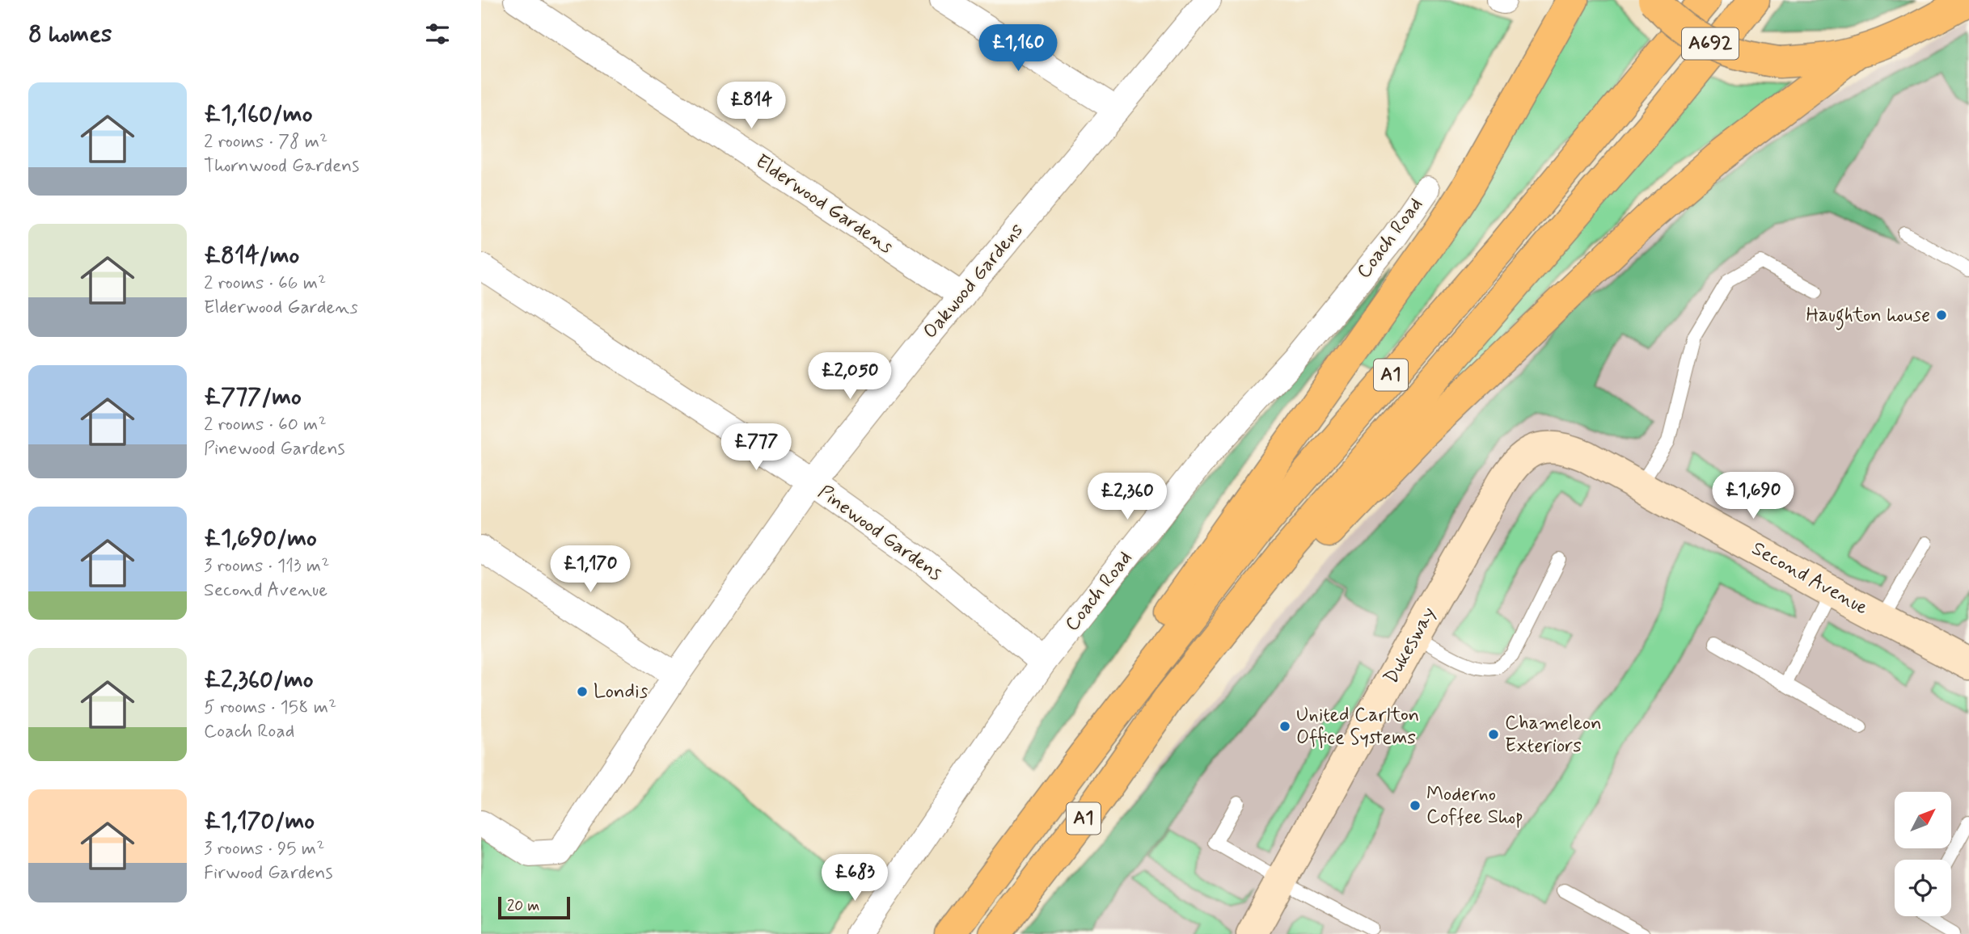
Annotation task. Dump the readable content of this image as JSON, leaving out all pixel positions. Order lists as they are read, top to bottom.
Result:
{
  "streets": {
    "highway": ["A692", "A1"],
    "street": [
      "Elderwood Gardens",
      "Coach Road",
      "Oakwood Gardens",
      "Pinewood Gardens",
      "Second Avenue",
      "Dukesway"
    ]
  },
  "crossings": [
    ["A692", "A1"],
    ["Elderwood Gardens", "Oakwood Gardens"],
    ["Coach Road", "Pinewood Gardens"],
    ["Oakwood Gardens", "Pinewood Gardens"],
    ["Second Avenue", "Dukesway"]
  ],
  "places": [
    "Haughton house",
    "Londis",
    "United Carlton Office Systems",
    "Chameleon Exteriors",
    "Moderno Coffee Shop"
  ],
  "scale_bar": "20 m",
  "north": "top right",
  "page": {
    "heading": "8 homes",
    "price": [
      "£1,160",
      "£814",
      "£2,050",
      "£777",
      "£1,690",
      "£2,360",
      "£1,170",
      "£683"
    ],
    "list": [
      {
        "name": "£1,160/mo",
        "note": "2 rooms · 78 m² · Thornwood Gardens"
      },
      {
        "name": "£814/mo",
        "note": "2 rooms · 66 m² · Elderwood Gardens"
      },
      {
        "name": "£777/mo",
        "note": "2 rooms · 60 m² · Pinewood Gardens"
      },
      {
        "name": "£1,690/mo",
        "note": "3 rooms · 113 m² · Second Avenue"
      },
      {
        "name": "£2,360/mo",
        "note": "5 rooms · 158 m² · Coach Road"
      },
      {
        "name": "£1,170/mo",
        "note": "3 rooms · 95 m² · Firwood Gardens"
      }
    ],
    "scale": "20 m"
  }
}
